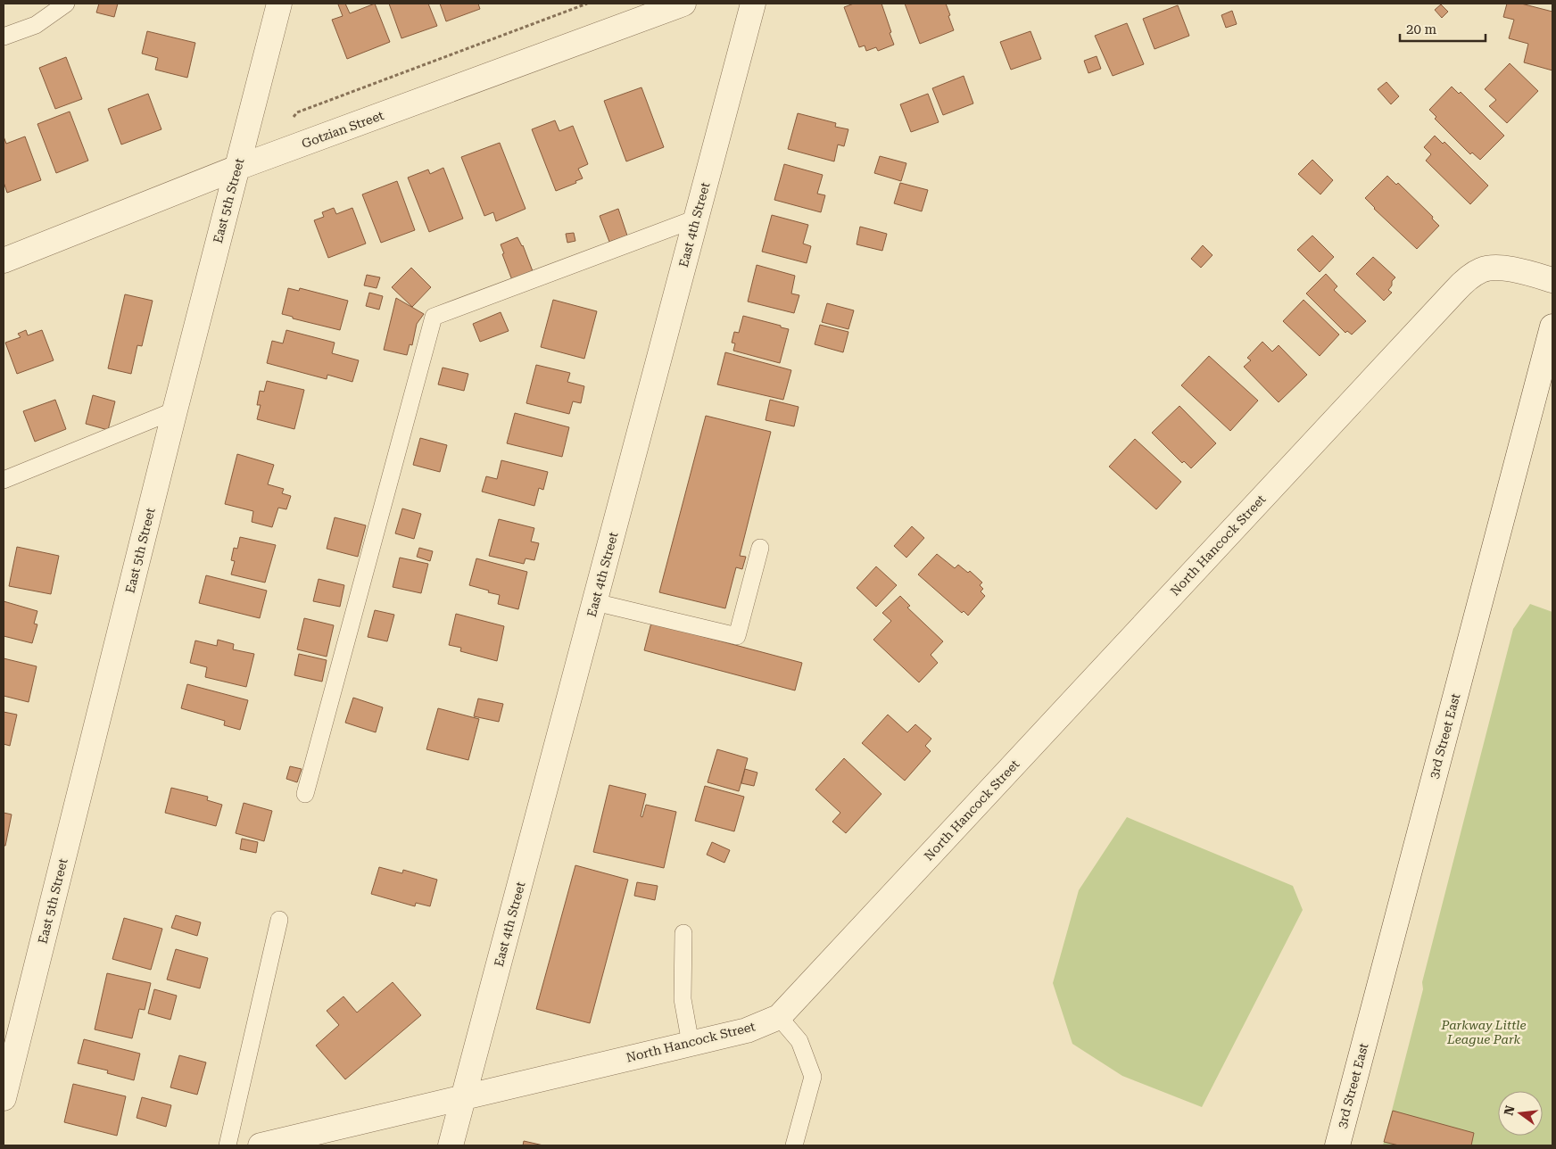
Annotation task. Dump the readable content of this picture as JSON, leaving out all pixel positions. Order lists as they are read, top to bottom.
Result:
{
  "streets": {
    "street": [
      "Gotzian Street",
      "East 5th Street",
      "East 4th Street",
      "North Hancock Street",
      "3rd Street East"
    ]
  },
  "crossings": [
    ["Gotzian Street", "East 5th Street"],
    ["East 4th Street", "North Hancock Street"]
  ],
  "parks": ["Parkway Little League Park"],
  "scale_bar": "20 m",
  "north": "left"
}
